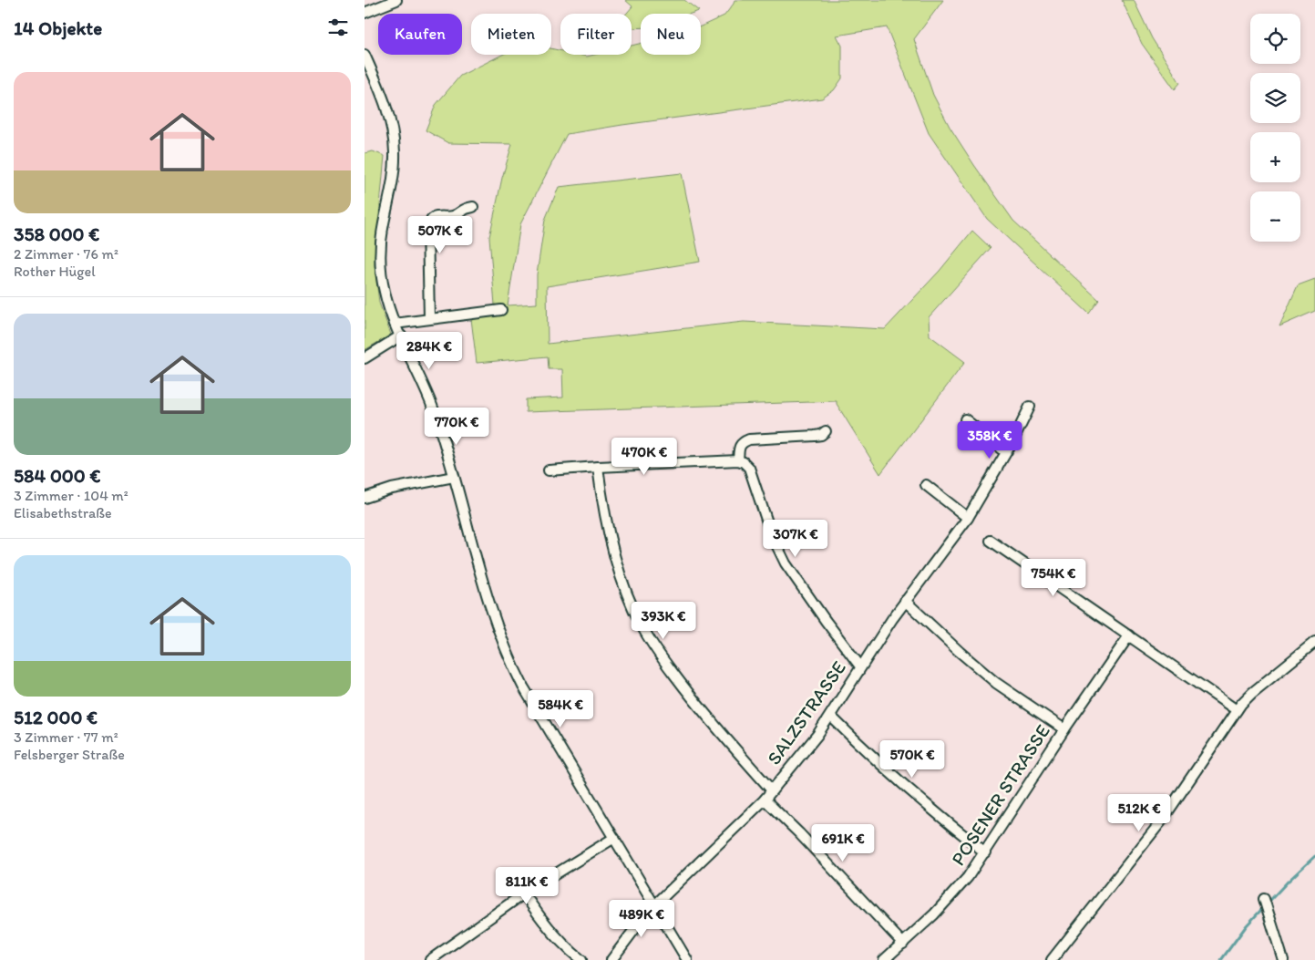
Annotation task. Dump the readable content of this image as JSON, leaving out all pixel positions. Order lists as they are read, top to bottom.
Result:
{
  "streets": {
    "street": ["SALZSTRASSE", "POSENER STRASSE"]
  },
  "page": {
    "heading": "14 Objekte",
    "map_buttons": ["+", "−"],
    "chip": [
      "Kaufen",
      "Mieten",
      "Filter",
      "Neu"
    ],
    "list": [
      {
        "name": "358 000 €",
        "note": "2 Zimmer · 76 m² · Rother Hügel"
      },
      {
        "name": "584 000 €",
        "note": "3 Zimmer · 104 m² · Elisabethstraße"
      },
      {
        "name": "512 000 €",
        "note": "3 Zimmer · 77 m² · Felsberger Straße"
      }
    ],
    "price": [
      "507K €",
      "284K €",
      "770K €",
      "358K €",
      "470K €",
      "307K €",
      "754K €",
      "393K €",
      "584K €",
      "570K €",
      "512K €",
      "691K €",
      "811K €",
      "489K €"
    ]
  }
}
